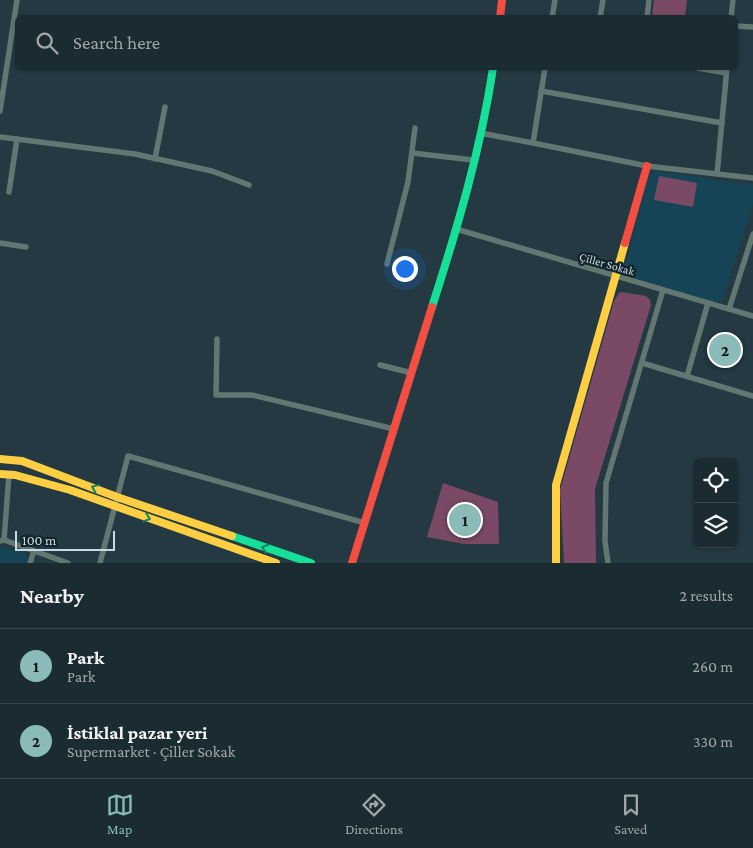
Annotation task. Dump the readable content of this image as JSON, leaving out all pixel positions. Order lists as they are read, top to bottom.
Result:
{
  "streets": {
    "street": ["Çiller Sokak"]
  },
  "scale_bar": "100 m",
  "page": {
    "search": "Search here",
    "pins": ["2", "1"],
    "scale": "100 m",
    "heading": ["Nearby", "2 results"],
    "list": [
      {
        "mark": "1",
        "name": "Park",
        "note": "Park",
        "value": "260 m"
      },
      {
        "mark": "2",
        "name": "İstiklal pazar yeri",
        "note": "Supermarket · Çiller Sokak",
        "value": "330 m"
      }
    ],
    "nav": ["Map", "Directions", "Saved"]
  }
}
